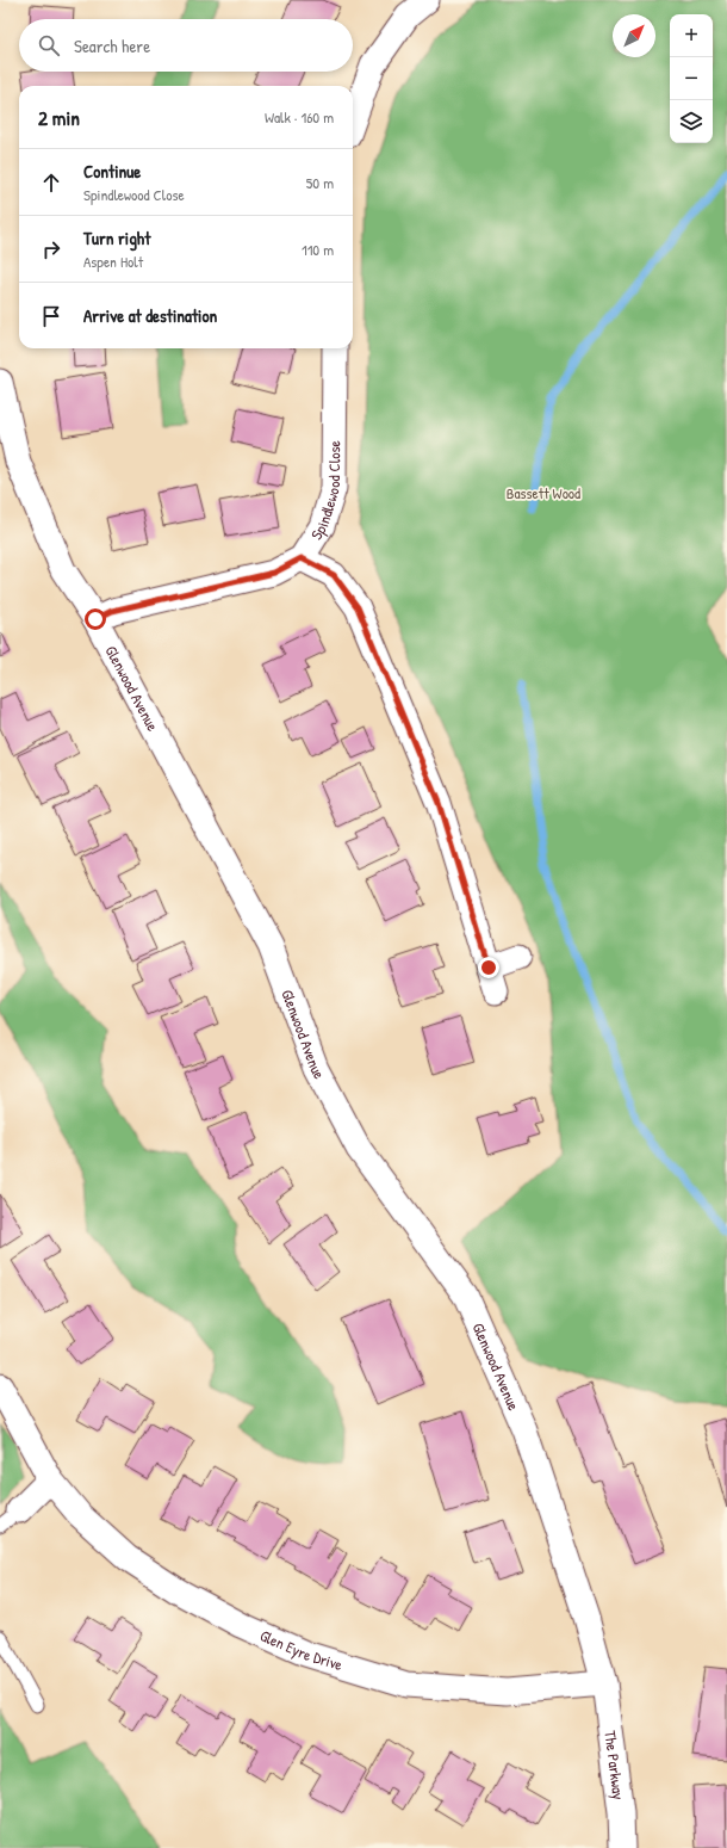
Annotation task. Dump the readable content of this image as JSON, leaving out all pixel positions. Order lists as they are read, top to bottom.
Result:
{
  "streets": {
    "street": [
      "Spindlewood Close",
      "Glenwood Avenue",
      "Glen Eyre Drive",
      "The Parkway"
    ]
  },
  "crossings": [
    ["Spindlewood Close", "Glenwood Avenue"],
    ["Glenwood Avenue", "Glen Eyre Drive"],
    ["Glenwood Avenue", "The Parkway"],
    ["Glen Eyre Drive", "The Parkway"]
  ],
  "parks": ["Bassett Wood"],
  "north": "top right",
  "page": {
    "map_buttons": ["+", "−"],
    "search": "Search here",
    "heading": ["2 min", "Walk · 160 m"],
    "list": [
      ["Continue", "Spindlewood Close", "50 m"],
      ["Turn right", "Aspen Holt", "110 m"],
      "Arrive at destination"
    ]
  }
}
